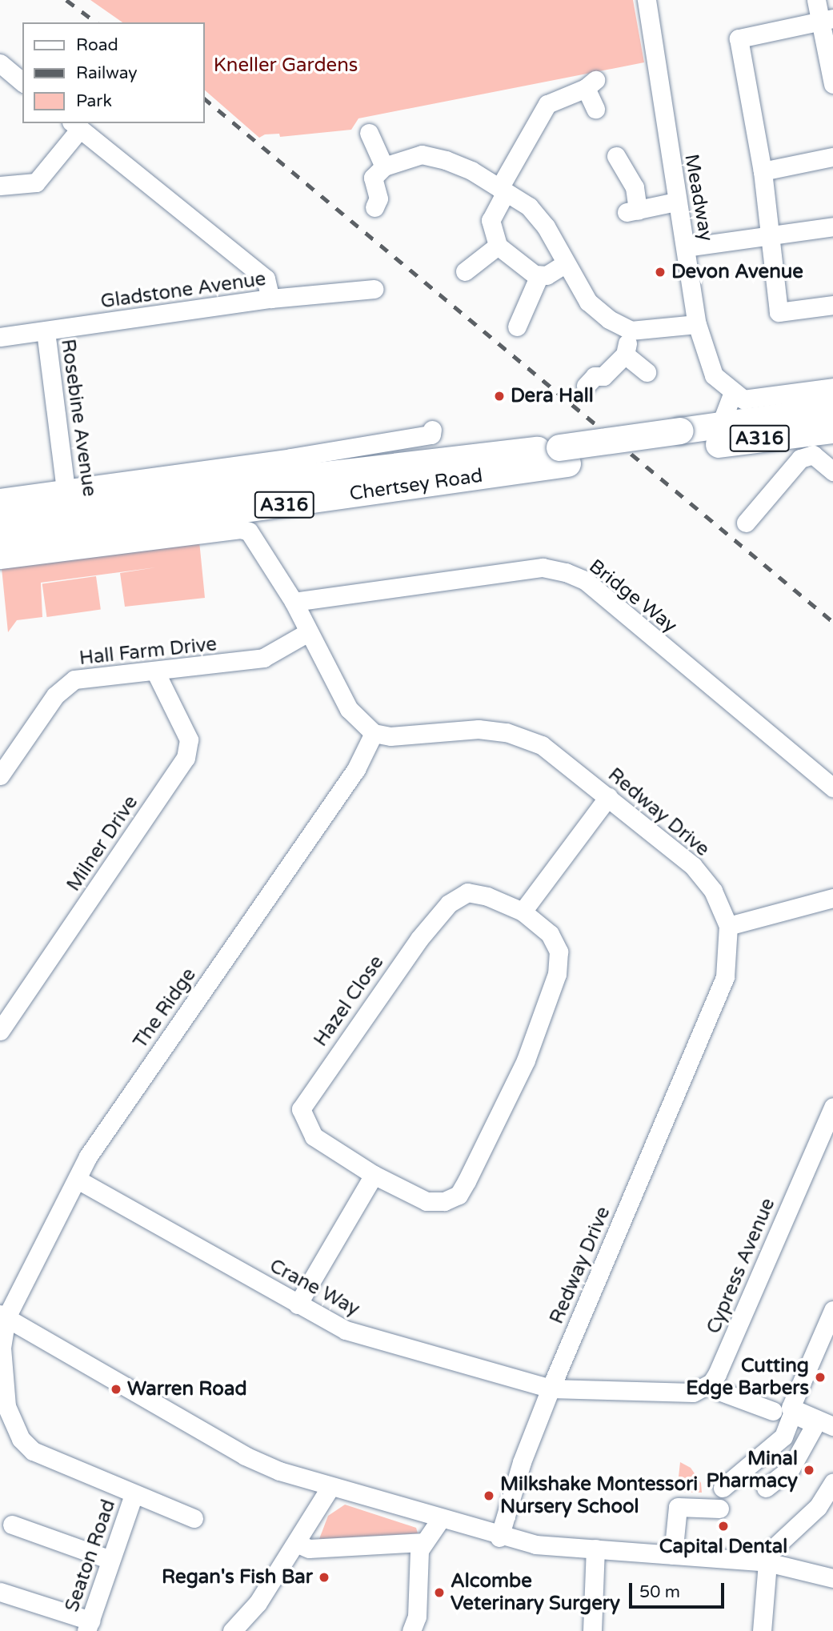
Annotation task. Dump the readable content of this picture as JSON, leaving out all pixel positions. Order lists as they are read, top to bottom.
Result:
{
  "streets": {
    "highway": ["A316", "Chertsey Road"],
    "street": [
      "Meadway",
      "Gladstone Avenue",
      "Rosebine Avenue",
      "Bridge Way",
      "Hall Farm Drive",
      "Redway Drive",
      "Milner Drive",
      "Hazel Close",
      "The Ridge",
      "Cypress Avenue",
      "Crane Way",
      "Seaton Road"
    ]
  },
  "crossings": [
    ["Gladstone Avenue", "Rosebine Avenue"],
    ["Rosebine Avenue", "Chertsey Road"],
    ["Hall Farm Drive", "Milner Drive"],
    ["Redway Drive", "The Ridge"],
    ["Redway Drive", "Crane Way"],
    ["The Ridge", "Crane Way"],
    ["The Ridge", "Seaton Road"]
  ],
  "parks": ["Kneller Gardens"],
  "places": [
    "Devon Avenue",
    "Dera Hall",
    "Cutting Edge Barbers",
    "Warren Road",
    "Minal Pharmacy",
    "Milkshake Montessori Nursery School",
    "Capital Dental",
    "Regan's Fish Bar",
    "Alcombe Veterinary Surgery"
  ],
  "legend": ["Road", "Railway", "Park"],
  "scale_bar": "50 m"
}
